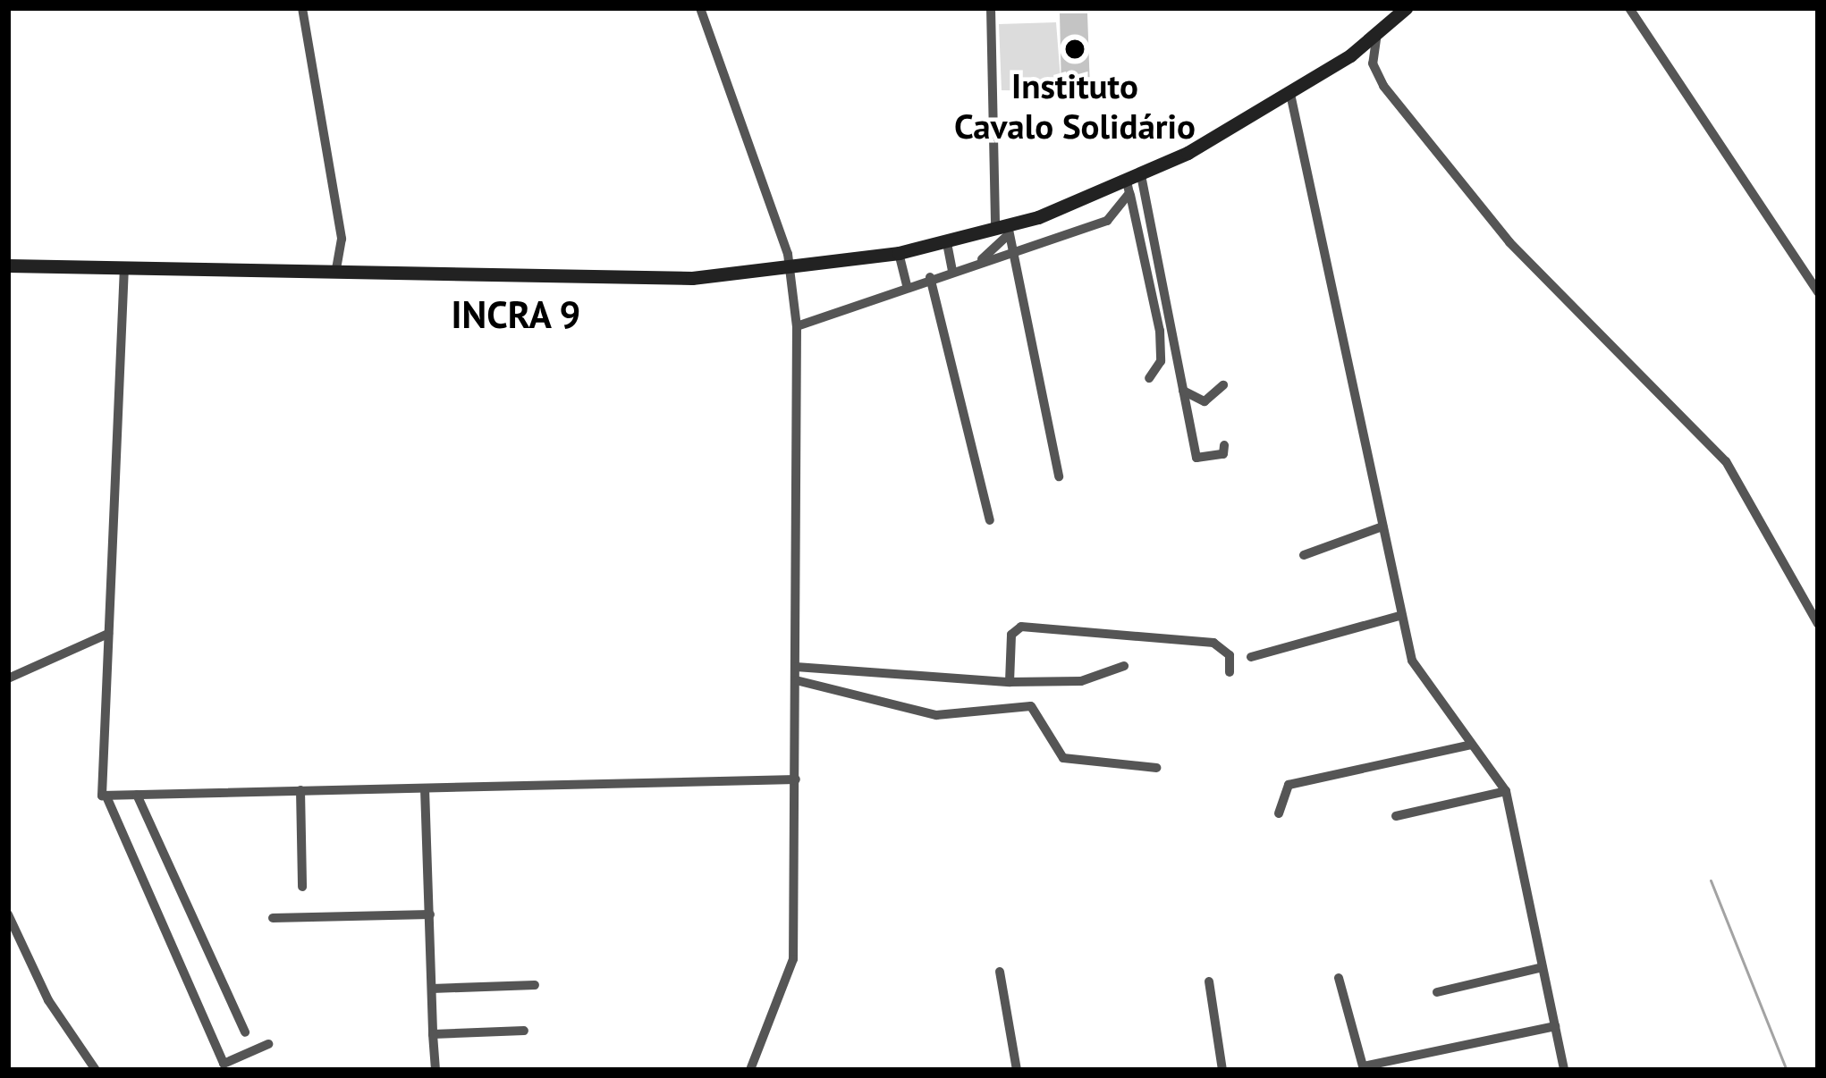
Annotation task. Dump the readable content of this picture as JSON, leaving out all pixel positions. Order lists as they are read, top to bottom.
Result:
{
  "districts": ["INCRA 9"],
  "places": ["Instituto Cavalo Solidário"]
}
